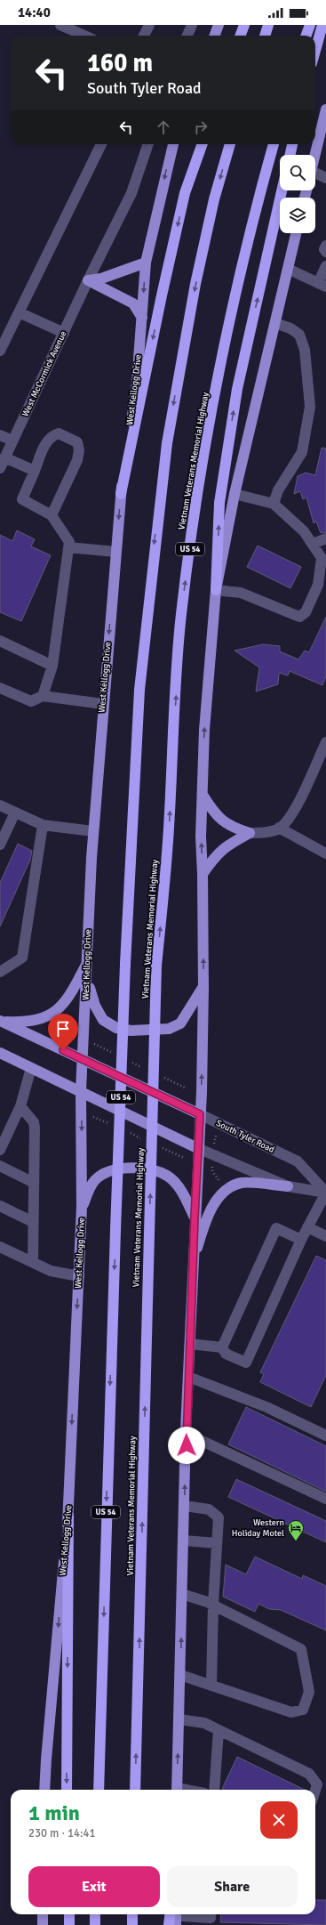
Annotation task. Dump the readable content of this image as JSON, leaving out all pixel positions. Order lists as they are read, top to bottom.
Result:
{
  "streets": {
    "highway": ["Vietnam Veterans Memorial Highway", "US 54"],
    "main road": ["West Kellogg Drive", "South Tyler Road"],
    "street": ["West McCormick Avenue"]
  },
  "crossings": [
    ["West Kellogg Drive", "South Tyler Road"]
  ],
  "one_way": ["West Kellogg Drive"],
  "places": {
    "hotel": ["Western Holiday Motel"]
  },
  "page": {
    "status": "14:40",
    "turn": ["160 m", "South Tyler Road"],
    "heading": ["1 min", "230 m · 14:41"],
    "buttons": ["Exit", "Share"]
  }
}
